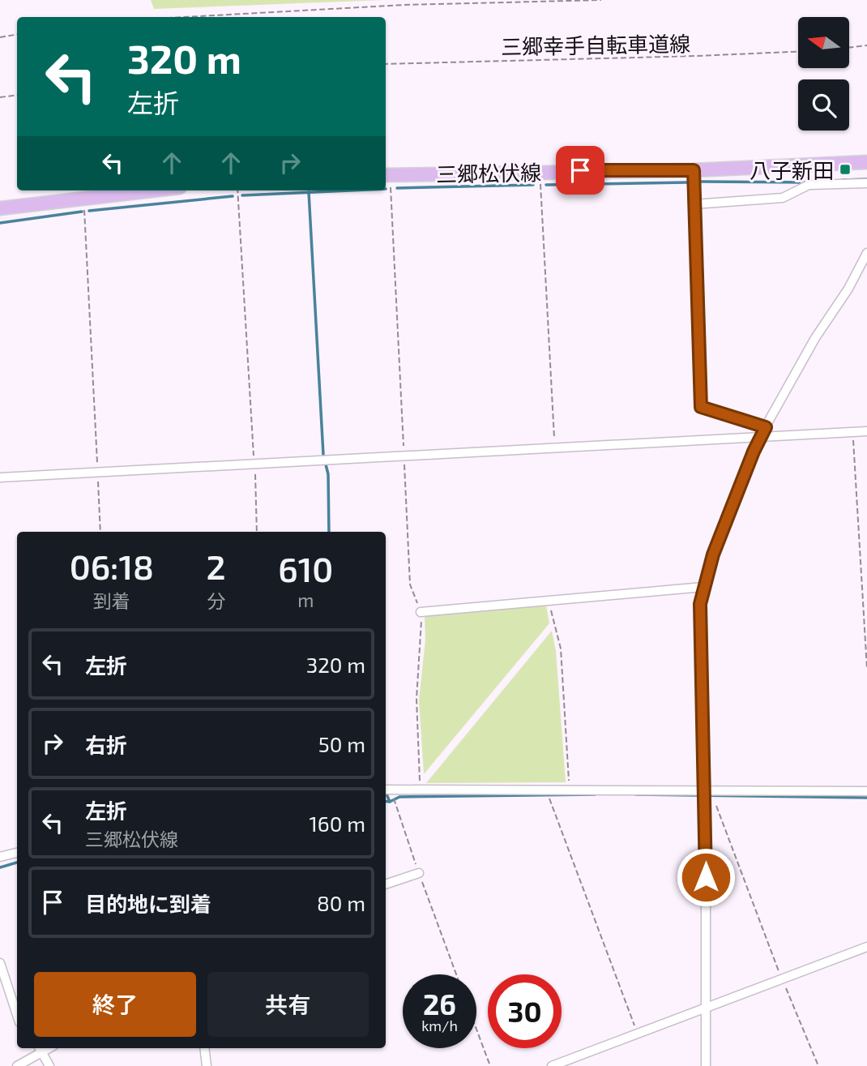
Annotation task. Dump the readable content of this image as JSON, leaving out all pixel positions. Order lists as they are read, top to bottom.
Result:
{
  "streets": {
    "main road": ["三郷松伏線"],
    "path": ["三郷幸手自転車道線"]
  },
  "places": {
    "transit": ["八子新田"]
  },
  "north": "left",
  "page": {
    "turn": ["320 m", "左折"],
    "eta": [
      "06:18",
      "到着",
      "2",
      "分",
      "610",
      "m"
    ],
    "list": [
      {
        "name": "左折",
        "value": "320 m"
      },
      {
        "name": "右折",
        "value": "50 m"
      },
      {
        "name": "左折",
        "note": "三郷松伏線",
        "value": "160 m"
      },
      {
        "name": "目的地に到着",
        "value": "80 m"
      }
    ],
    "buttons": ["終了", "共有"],
    "speed": "26 km/h",
    "limit": "30"
  }
}
